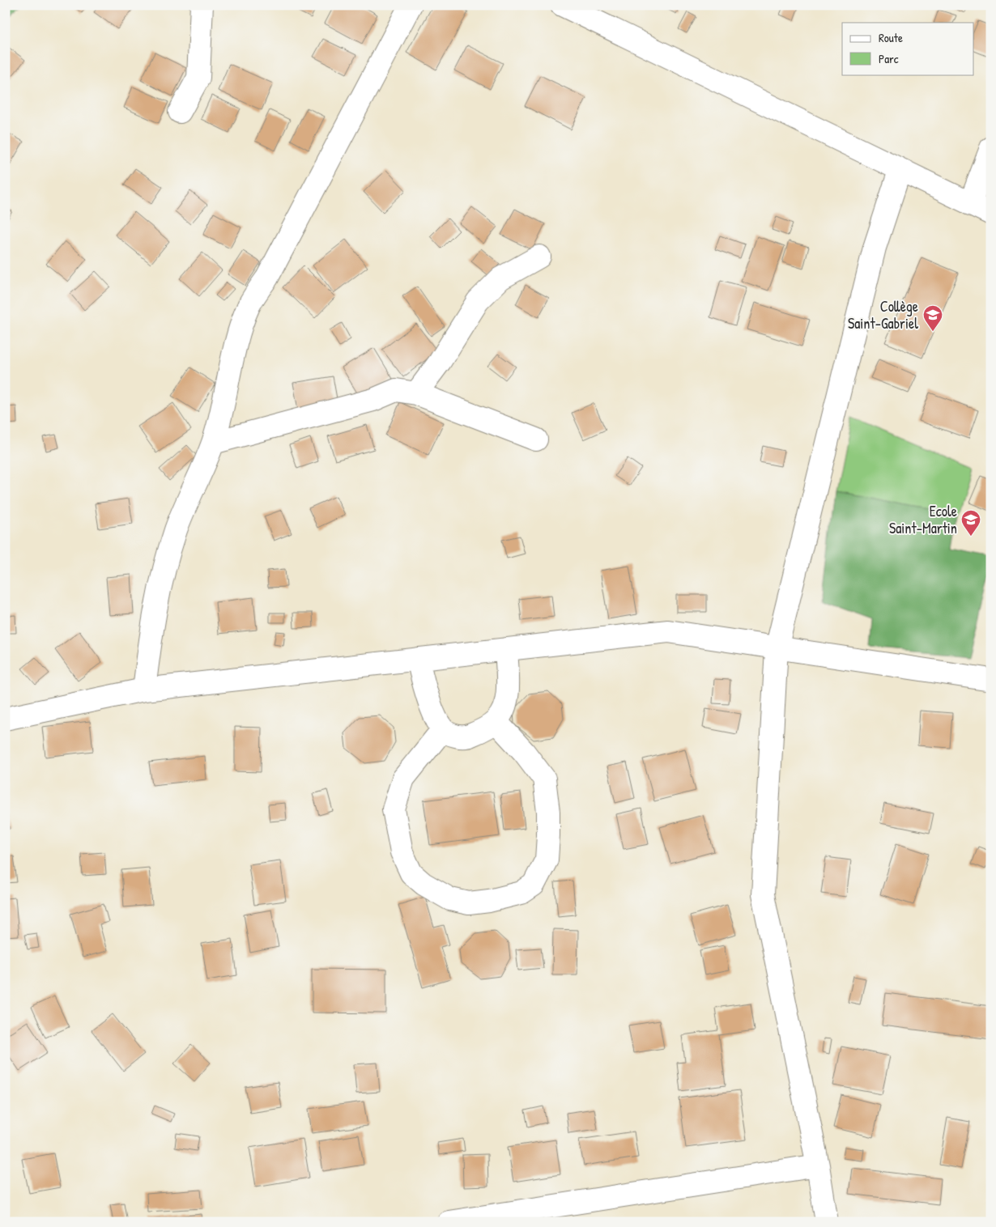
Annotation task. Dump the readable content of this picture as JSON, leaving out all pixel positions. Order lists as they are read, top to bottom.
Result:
{
  "places": {
    "school or university": ["Collège Saint-Gabriel", "Ecole Saint-Martin"]
  },
  "legend": ["Route", "Parc"]
}
